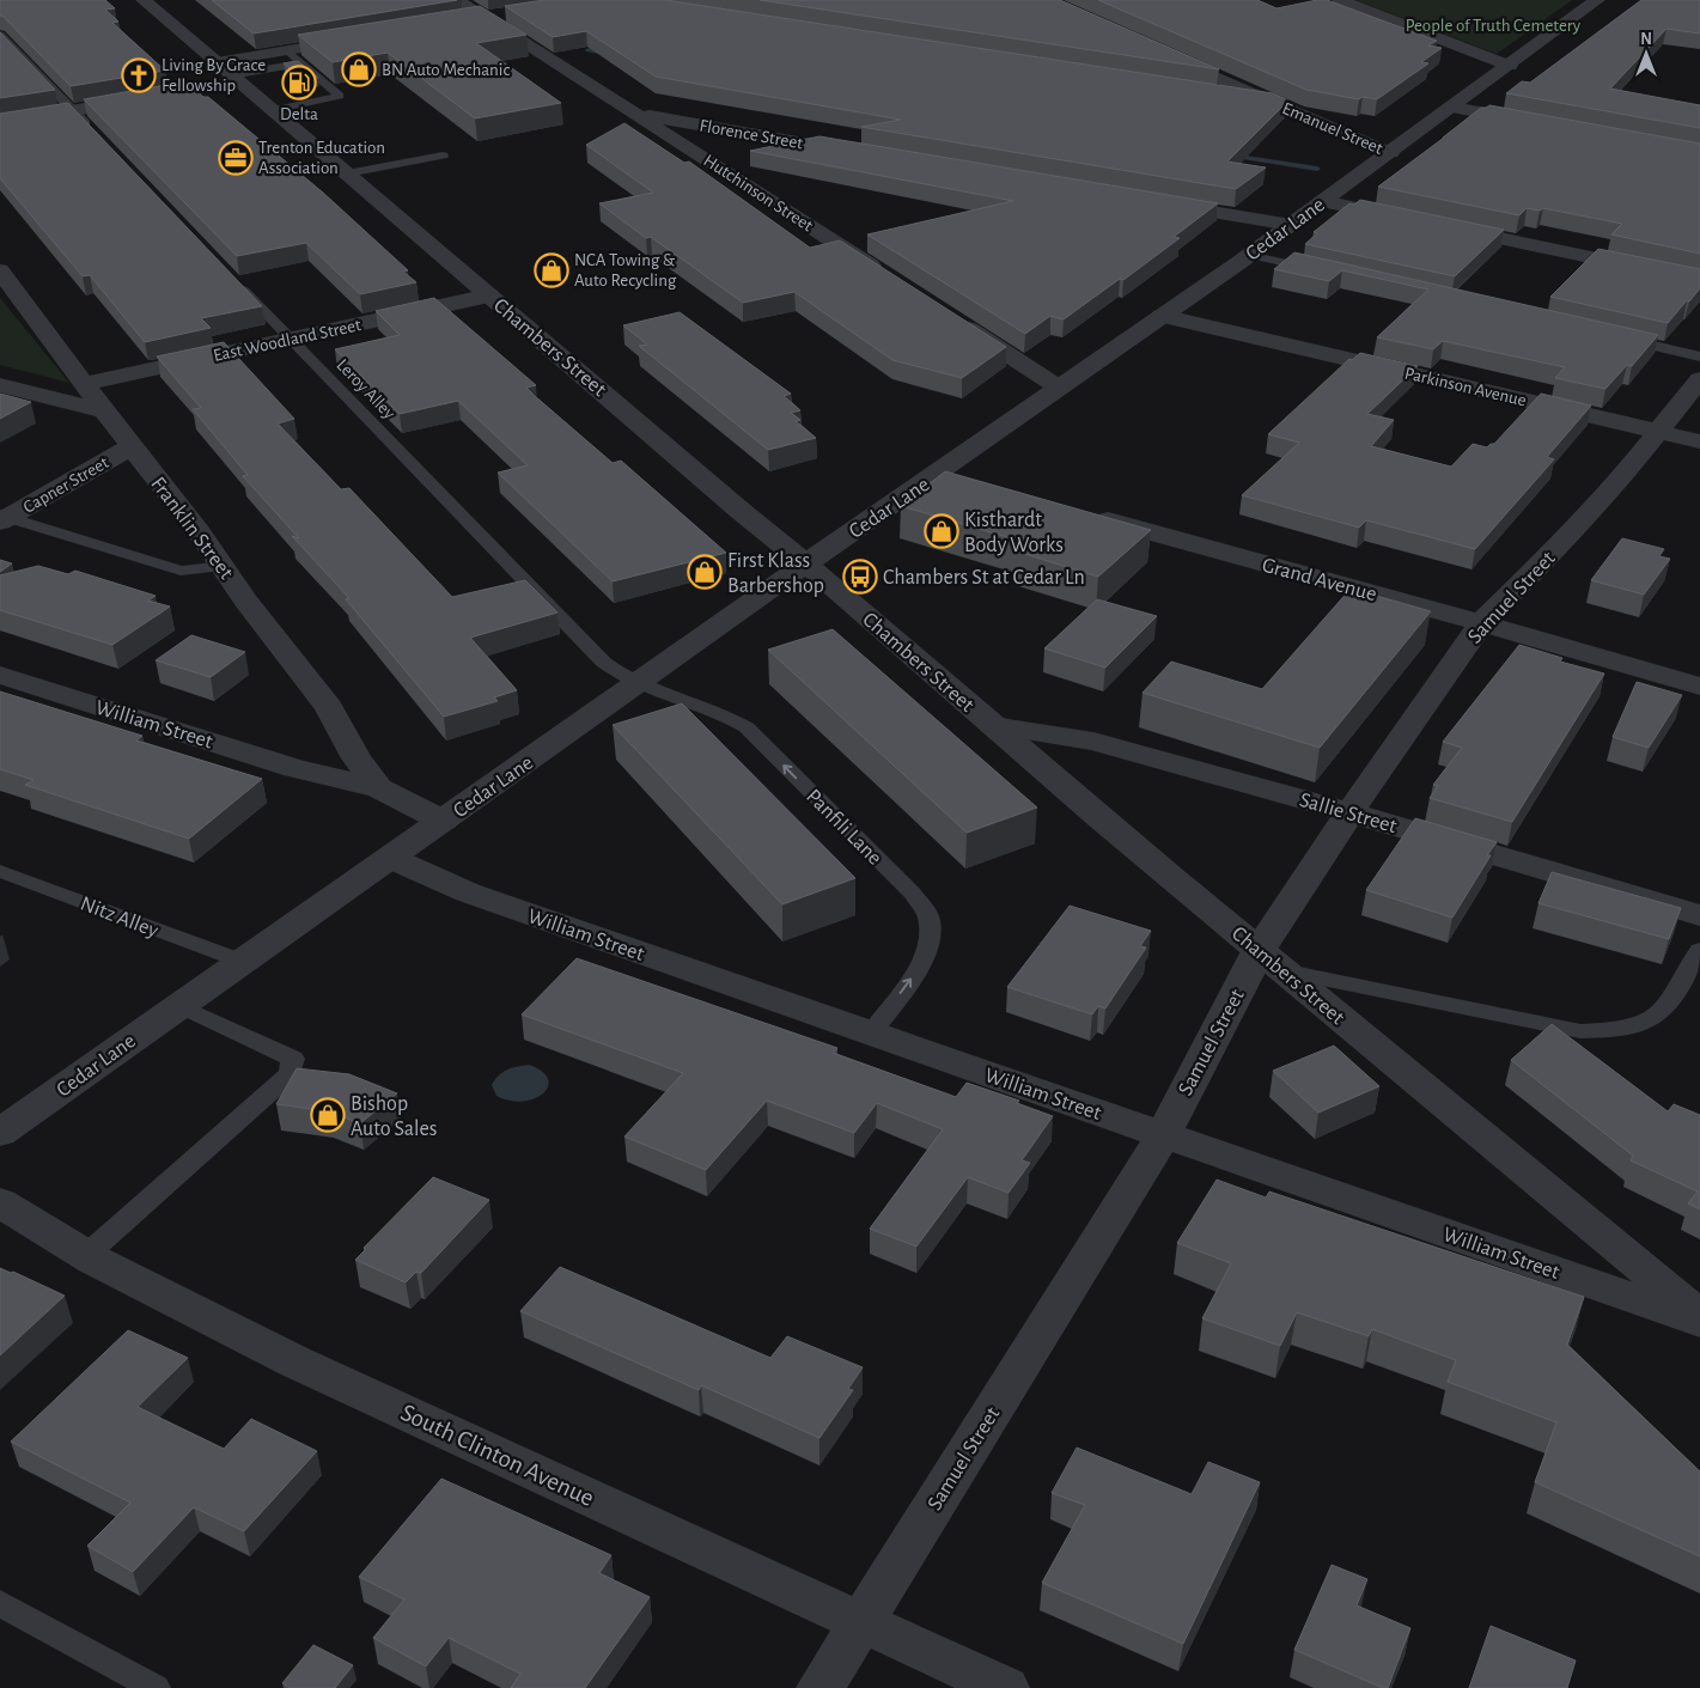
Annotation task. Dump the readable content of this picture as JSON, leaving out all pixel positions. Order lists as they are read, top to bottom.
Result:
{
  "streets": {
    "street": [
      "Emanuel Street",
      "Florence Street",
      "Hutchinson Street",
      "Cedar Lane",
      "East Woodland Street",
      "Chambers Street",
      "Parkinson Avenue",
      "Capner Street",
      "Franklin Street",
      "Grand Avenue",
      "Samuel Street",
      "William Street",
      "Sallie Street",
      "South Clinton Avenue"
    ],
    "lane": ["Leroy Alley", "Panfili Lane", "Nitz Alley"]
  },
  "crossings": [
    ["Emanuel Street", "Cedar Lane"],
    ["Florence Street", "Hutchinson Street"],
    ["Cedar Lane", "Chambers Street"],
    ["Cedar Lane", "Parkinson Avenue"],
    ["Cedar Lane", "Leroy Alley"],
    ["Cedar Lane", "William Street"],
    ["Cedar Lane", "Panfili Lane"],
    ["Cedar Lane", "Nitz Alley"],
    ["East Woodland Street", "Chambers Street"],
    ["East Woodland Street", "Leroy Alley"],
    ["East Woodland Street", "Franklin Street"],
    ["Chambers Street", "Samuel Street"],
    ["Chambers Street", "Sallie Street"],
    ["Parkinson Avenue", "Samuel Street"],
    ["Leroy Alley", "Panfili Lane"],
    ["Capner Street", "Franklin Street"],
    ["Franklin Street", "William Street"],
    ["Grand Avenue", "Samuel Street"],
    ["Samuel Street", "William Street"],
    ["Samuel Street", "Sallie Street"],
    ["Samuel Street", "South Clinton Avenue"],
    ["William Street", "Panfili Lane"]
  ],
  "one_way": ["Panfili Lane"],
  "parks": ["People of Truth Cemetery"],
  "places": {
    "shop": [
      "BN Auto Mechanic",
      "NCA Towing & Auto Recycling",
      "Kisthardt Body Works",
      "First Klass Barbershop",
      "Bishop Auto Sales"
    ],
    "church": ["Living By Grace Fellowship"],
    "fuel station": ["Delta"],
    "office": ["Trenton Education Association"],
    "bus stop": ["Chambers St at Cedar Ln"]
  },
  "north": "top"
}
